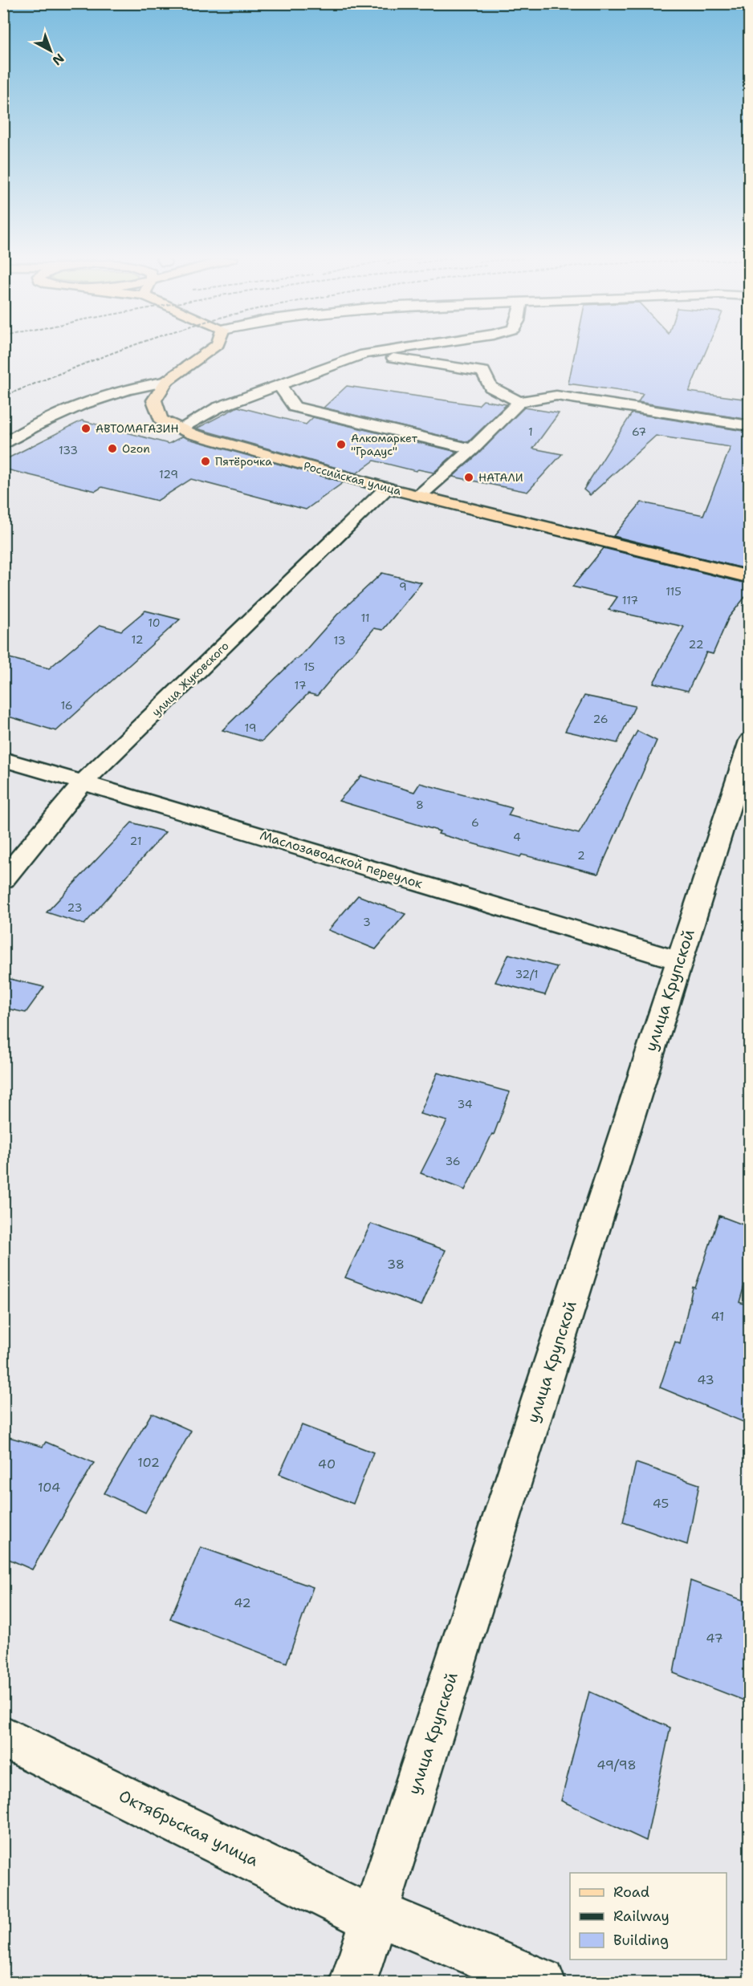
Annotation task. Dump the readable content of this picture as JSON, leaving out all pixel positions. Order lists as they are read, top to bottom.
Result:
{
  "streets": {
    "main road": ["Российская улица"],
    "street": [
      "улица Жуковского",
      "Маслозаводской переулок",
      "улица Крупской",
      "Октябрьская улица"
    ]
  },
  "crossings": [
    ["Российская улица", "улица Жуковского"],
    ["улица Жуковского", "Маслозаводской переулок"],
    ["Маслозаводской переулок", "улица Крупской"],
    ["улица Крупской", "Октябрьская улица"]
  ],
  "places": [
    "АВТОМАГАЗИН",
    "Алкомаркет \"Градус\"",
    "Ozon",
    "Пятёрочка",
    "НАТАЛИ"
  ],
  "house_numbers": [
    "1",
    "67",
    "133",
    "129",
    "9",
    "115",
    "117",
    "11",
    "10",
    "12",
    "13",
    "22",
    "15",
    "17",
    "16",
    "26",
    "19",
    "8",
    "6",
    "4",
    "21",
    "2",
    "23",
    "3",
    "32/1",
    "34",
    "36",
    "38",
    "41",
    "43",
    "102",
    "40",
    "104",
    "45",
    "42",
    "47",
    "49/98"
  ],
  "legend": ["Road", "Railway", "Building"],
  "north": "bottom right"
}
